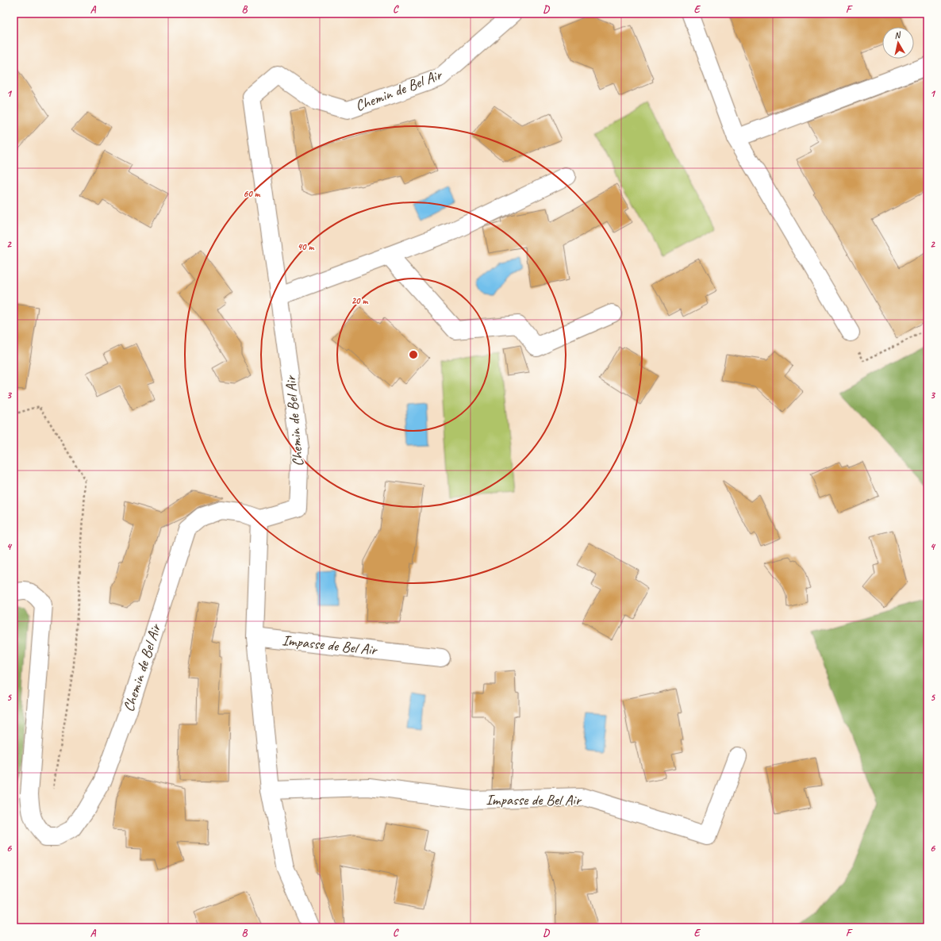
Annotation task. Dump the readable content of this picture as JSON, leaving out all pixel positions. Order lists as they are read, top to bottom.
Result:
{
  "streets": {
    "street": ["Chemin de Bel Air", "Impasse de Bel Air"]
  },
  "north": "top",
  "grid": {
    "columns": [
      "A",
      "B",
      "C",
      "D",
      "E",
      "F"
    ],
    "rows": [
      "1",
      "2",
      "3",
      "4",
      "5",
      "6"
    ]
  },
  "rings": ["60 m", "40 m", "20 m"]
}
